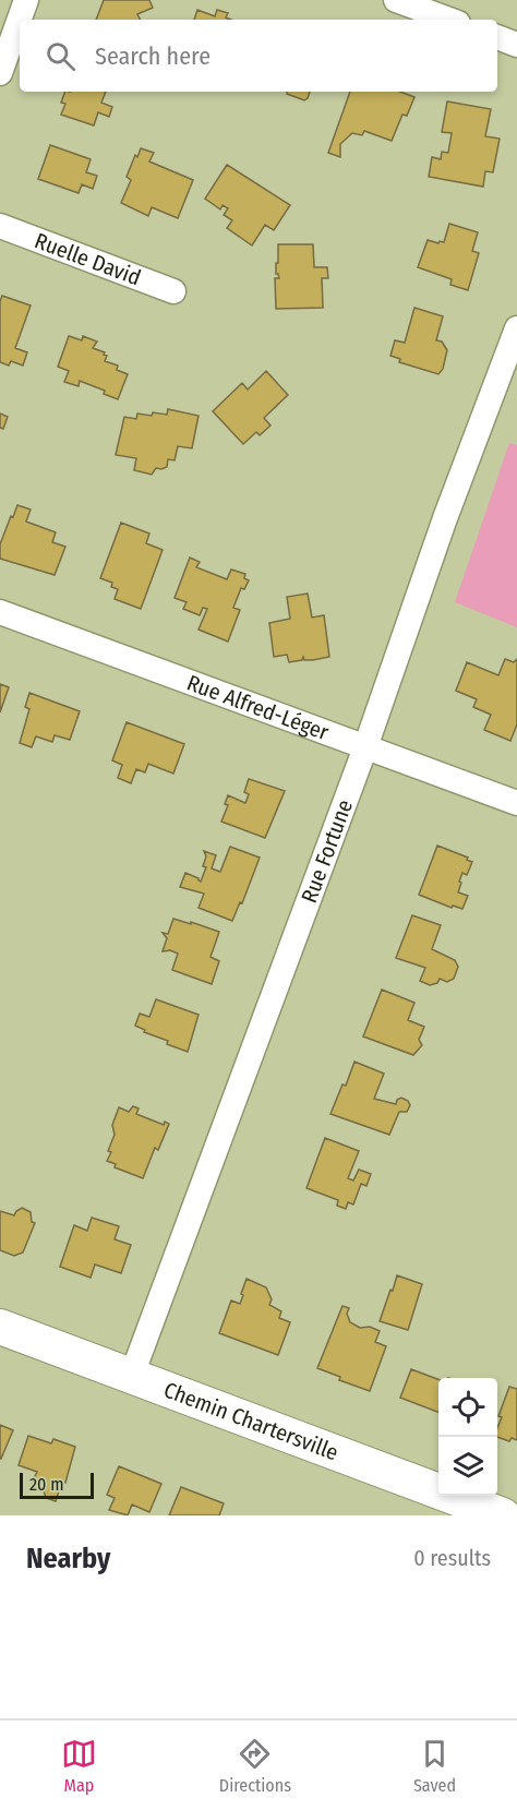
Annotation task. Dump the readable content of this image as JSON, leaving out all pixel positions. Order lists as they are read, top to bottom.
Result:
{
  "streets": {
    "street": [
      "Ruelle David",
      "Rue Alfred-Léger",
      "Rue Fortune",
      "Chemin Chartersville"
    ]
  },
  "crossings": [
    ["Rue Alfred-Léger", "Rue Fortune"],
    ["Rue Fortune", "Chemin Chartersville"]
  ],
  "scale_bar": "20 m",
  "page": {
    "search": "Search here",
    "scale": "20 m",
    "heading": ["Nearby", "0 results"],
    "nav": ["Map", "Directions", "Saved"]
  }
}
